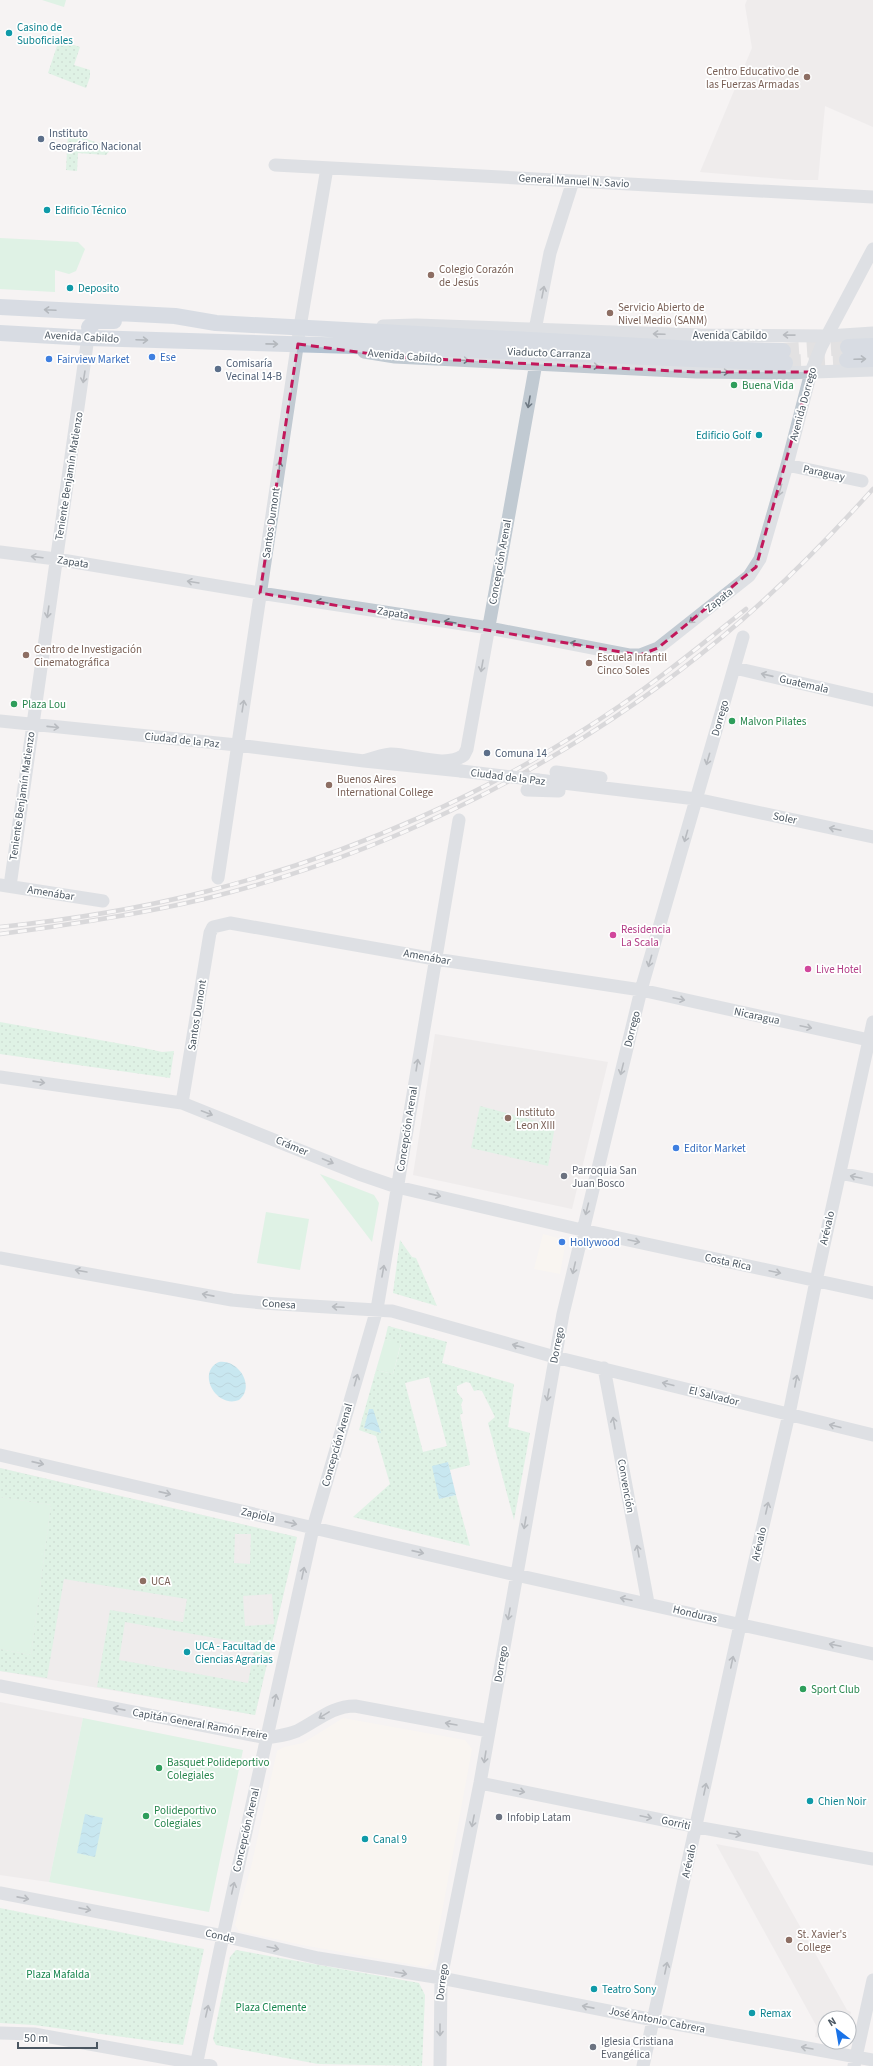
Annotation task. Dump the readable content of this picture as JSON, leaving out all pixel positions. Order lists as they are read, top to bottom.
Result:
{
  "streets": {
    "main road": ["Avenida Cabildo", "Viaducto Carranza"],
    "street": [
      "General Manuel N. Savio",
      "Avenida Dorrego",
      "Paraguay",
      "Teniente Benjamín Matienzo",
      "Santos Dumont",
      "Zapata",
      "Concepción Arenal",
      "Guatemala",
      "Dorrego",
      "Ciudad de la Paz",
      "Soler",
      "Amenábar",
      "Nicaragua",
      "Crámer",
      "Arévalo",
      "Costa Rica",
      "Conesa",
      "El Salvador",
      "Convención",
      "Zapiola",
      "Honduras",
      "Capitán General Ramón Freire",
      "Gorriti",
      "Conde",
      "José Antonio Cabrera"
    ]
  },
  "crossings": [
    ["General Manuel N. Savio", "Santos Dumont"],
    ["Avenida Cabildo", "Viaducto Carranza"],
    ["Avenida Cabildo", "Avenida Dorrego"],
    ["Avenida Cabildo", "Teniente Benjamín Matienzo"],
    ["Avenida Cabildo", "Santos Dumont"],
    ["Avenida Cabildo", "Concepción Arenal"],
    ["Viaducto Carranza", "Santos Dumont"],
    ["Avenida Dorrego", "Paraguay"],
    ["Avenida Dorrego", "Zapata"],
    ["Teniente Benjamín Matienzo", "Zapata"],
    ["Teniente Benjamín Matienzo", "Ciudad de la Paz"],
    ["Teniente Benjamín Matienzo", "Amenábar"],
    ["Santos Dumont", "Zapata"],
    ["Santos Dumont", "Ciudad de la Paz"],
    ["Santos Dumont", "Amenábar"],
    ["Santos Dumont", "Crámer"],
    ["Zapata", "Concepción Arenal"],
    ["Concepción Arenal", "Ciudad de la Paz"],
    ["Concepción Arenal", "Amenábar"],
    ["Concepción Arenal", "Crámer"],
    ["Concepción Arenal", "Conesa"],
    ["Concepción Arenal", "Zapiola"],
    ["Concepción Arenal", "Capitán General Ramón Freire"],
    ["Concepción Arenal", "Conde"],
    ["Guatemala", "Dorrego"],
    ["Dorrego", "Ciudad de la Paz"],
    ["Dorrego", "Soler"],
    ["Dorrego", "Amenábar"],
    ["Dorrego", "Nicaragua"],
    ["Dorrego", "Crámer"],
    ["Dorrego", "Costa Rica"],
    ["Dorrego", "Conesa"],
    ["Dorrego", "El Salvador"],
    ["Dorrego", "Zapiola"],
    ["Dorrego", "Honduras"],
    ["Dorrego", "Capitán General Ramón Freire"],
    ["Dorrego", "Gorriti"],
    ["Dorrego", "Conde"],
    ["Dorrego", "José Antonio Cabrera"],
    ["Ciudad de la Paz", "Soler"],
    ["Amenábar", "Nicaragua"],
    ["Nicaragua", "Arévalo"],
    ["Crámer", "Costa Rica"],
    ["Arévalo", "Costa Rica"],
    ["Arévalo", "El Salvador"],
    ["Arévalo", "Honduras"],
    ["Arévalo", "Gorriti"],
    ["Arévalo", "José Antonio Cabrera"],
    ["Conesa", "El Salvador"],
    ["El Salvador", "Convención"],
    ["Convención", "Honduras"],
    ["Zapiola", "Honduras"],
    ["Conde", "José Antonio Cabrera"]
  ],
  "one_way": [
    "Teniente Benjamín Matienzo",
    "Santos Dumont",
    "Zapata",
    "Guatemala",
    "Dorrego",
    "Soler",
    "Nicaragua",
    "Crámer",
    "Arévalo",
    "Costa Rica",
    "Conesa",
    "El Salvador",
    "Convención",
    "Zapiola",
    "Honduras",
    "Capitán General Ramón Freire",
    "Gorriti",
    "Conde",
    "José Antonio Cabrera"
  ],
  "parks": ["Plaza Mafalda", "Plaza Clemente"],
  "places": [
    "Casino de Suboficiales",
    "Centro Educativo de las Fuerzas Armadas",
    "Instituto Geográfico Nacional",
    "Edificio Técnico",
    "Colegio Corazón de Jesús",
    "Deposito",
    "Servicio Abierto de Nivel Medio (SANM)",
    "Ese",
    "Fairview Market",
    "Comisaría Vecinal 14-B",
    "Buena Vida",
    "Edificio Golf",
    "Centro de Investigación Cinematográfica",
    "Escuela Infantil Cinco Soles",
    "Plaza Lou",
    "Malvon Pilates",
    "Comuna 14",
    "Buenos Aires International College",
    "Residencia La Scala",
    "Live Hotel",
    "Instituto Leon XIII",
    "Editor Market",
    "Parroquia San Juan Bosco",
    "Hollywood",
    "UCA",
    "UCA - Facultad de Ciencias Agrarias",
    "Sport Club",
    "Basquet Polideportivo Colegiales",
    "Chien Noir",
    "Polideportivo Colegiales",
    "Infobip Latam",
    "Canal 9",
    "St. Xavier's College",
    "Teatro Sony",
    "Remax",
    "Iglesia Cristiana Evangélica"
  ],
  "scale_bar": "50 m",
  "north": "top left"
}
